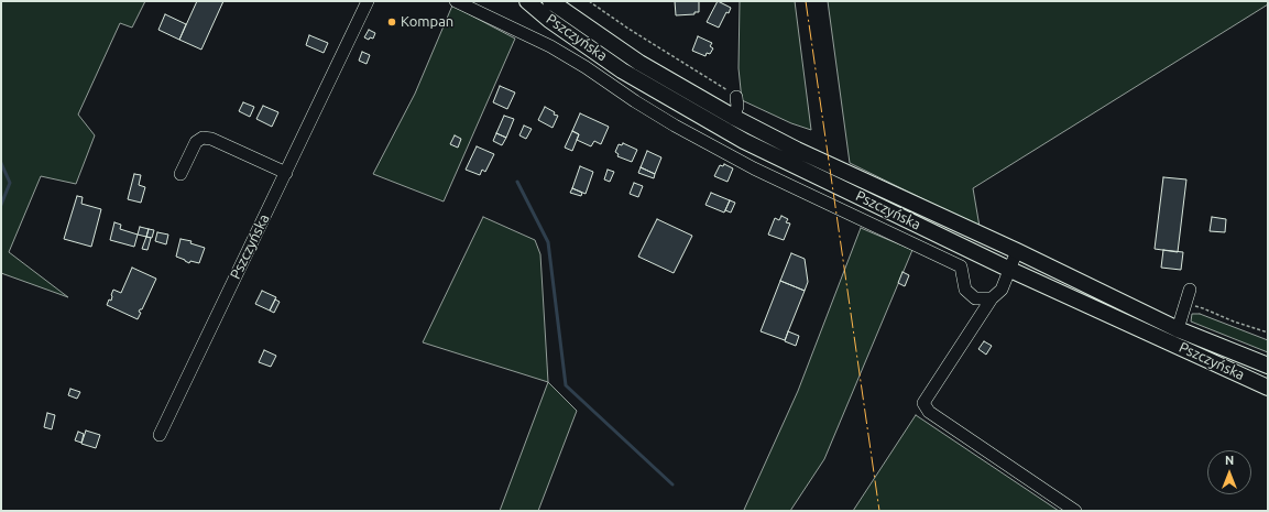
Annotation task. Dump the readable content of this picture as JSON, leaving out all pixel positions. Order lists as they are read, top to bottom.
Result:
{
  "streets": {
    "main road": ["Pszczyńska"]
  },
  "places": ["Kompan"],
  "north": "top"
}
